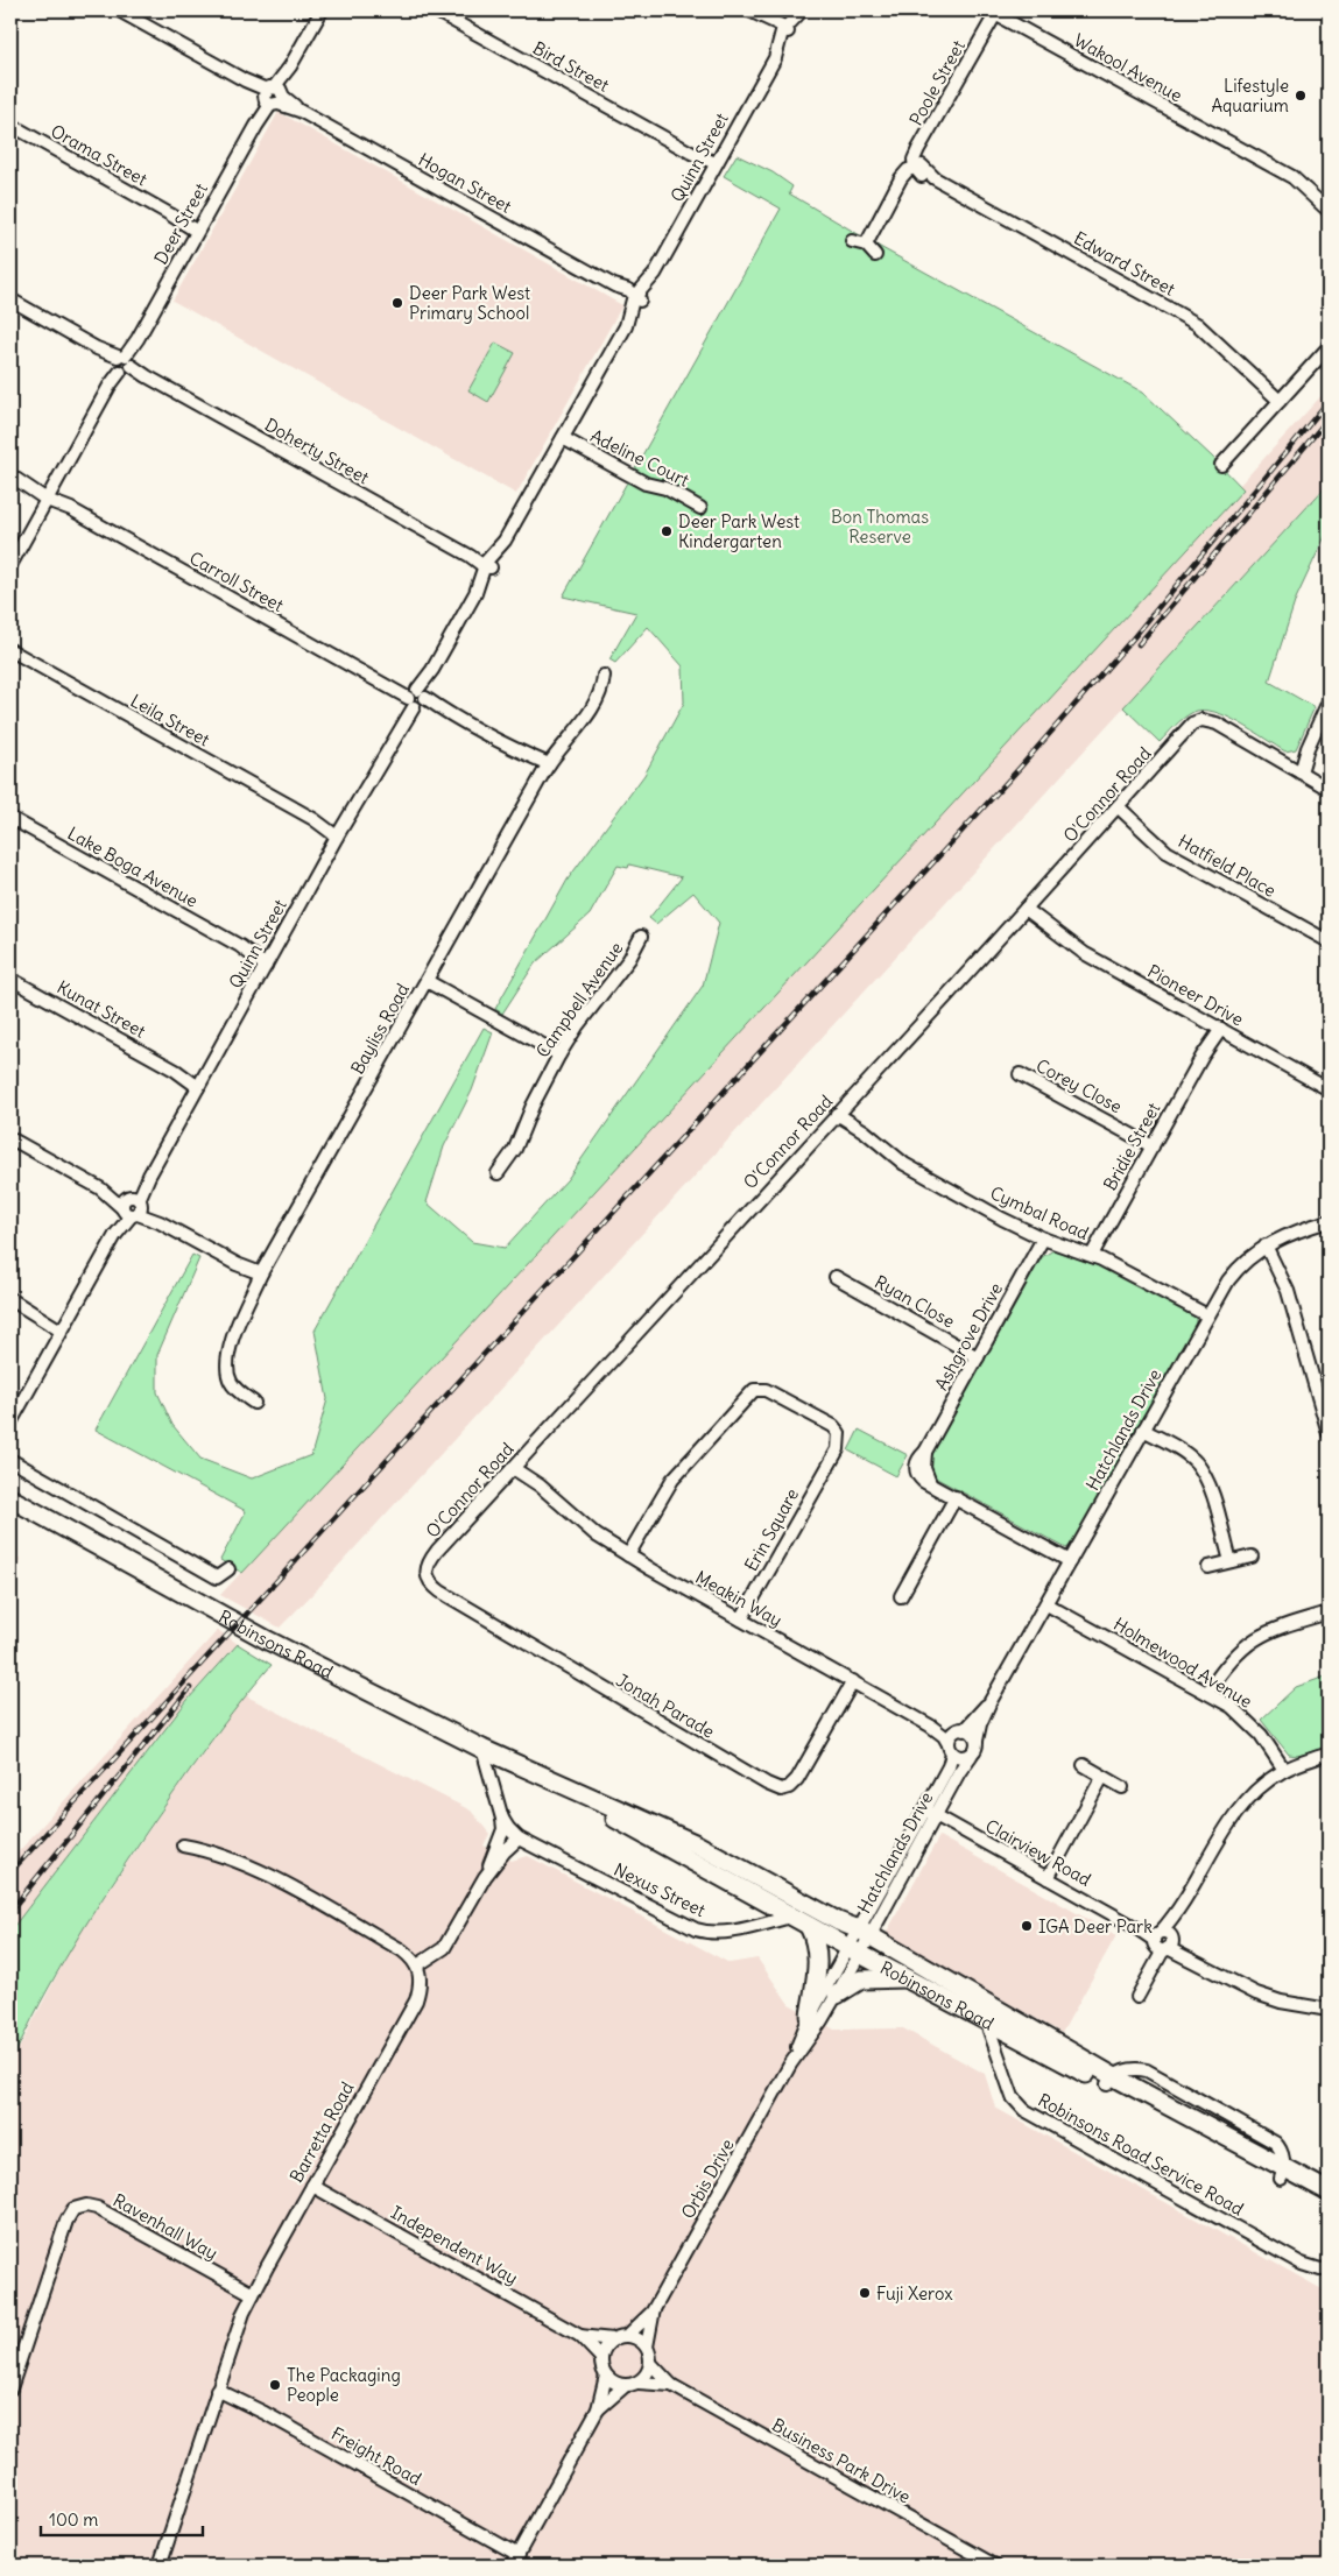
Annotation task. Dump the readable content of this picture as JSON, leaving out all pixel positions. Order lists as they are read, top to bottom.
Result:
{
  "streets": {
    "main road": ["Robinsons Road"],
    "street": [
      "Bird Street",
      "Wakool Avenue",
      "Poole Street",
      "Orama Street",
      "Quinn Street",
      "Hogan Street",
      "Deer Street",
      "Edward Street",
      "Doherty Street",
      "Adeline Court",
      "Carroll Street",
      "Leila Street",
      "O'Connor Road",
      "Hatfield Place",
      "Lake Boga Avenue",
      "Pioneer Drive",
      "Campbell Avenue",
      "Kunat Street",
      "Bayliss Road",
      "Corey Close",
      "Bridie Street",
      "Cymbal Road",
      "Ryan Close",
      "Ashgrove Drive",
      "Hatchlands Drive",
      "Erin Square",
      "Meakin Way",
      "Holmewood Avenue",
      "Jonah Parade",
      "Clairview Road",
      "Nexus Street",
      "Barretta Road",
      "Robinsons Road Service Road",
      "Orbis Drive",
      "Ravenhall Way",
      "Independent Way",
      "Freight Road",
      "Business Park Drive"
    ]
  },
  "crossings": [
    ["Bird Street", "Quinn Street"],
    ["Wakool Avenue", "Poole Street"],
    ["Poole Street", "Edward Street"],
    ["Orama Street", "Deer Street"],
    ["Quinn Street", "Hogan Street"],
    ["Quinn Street", "Doherty Street"],
    ["Quinn Street", "Adeline Court"],
    ["Quinn Street", "Carroll Street"],
    ["Quinn Street", "Leila Street"],
    ["Quinn Street", "Lake Boga Avenue"],
    ["Quinn Street", "Kunat Street"],
    ["Hogan Street", "Deer Street"],
    ["Deer Street", "Doherty Street"],
    ["Deer Street", "Carroll Street"],
    ["Carroll Street", "Bayliss Road"],
    ["O'Connor Road", "Hatfield Place"],
    ["O'Connor Road", "Pioneer Drive"],
    ["O'Connor Road", "Cymbal Road"],
    ["O'Connor Road", "Meakin Way"],
    ["O'Connor Road", "Jonah Parade"],
    ["Pioneer Drive", "Bridie Street"],
    ["Corey Close", "Bridie Street"],
    ["Bridie Street", "Cymbal Road"],
    ["Cymbal Road", "Ashgrove Drive"],
    ["Cymbal Road", "Hatchlands Drive"],
    ["Ryan Close", "Ashgrove Drive"],
    ["Ashgrove Drive", "Hatchlands Drive"],
    ["Hatchlands Drive", "Meakin Way"],
    ["Hatchlands Drive", "Robinsons Road"],
    ["Hatchlands Drive", "Holmewood Avenue"],
    ["Hatchlands Drive", "Clairview Road"],
    ["Hatchlands Drive", "Orbis Drive"],
    ["Erin Square", "Meakin Way"],
    ["Meakin Way", "Jonah Parade"],
    ["Robinsons Road", "Nexus Street"],
    ["Robinsons Road", "Robinsons Road Service Road"],
    ["Robinsons Road", "Orbis Drive"],
    ["Barretta Road", "Ravenhall Way"],
    ["Barretta Road", "Independent Way"],
    ["Barretta Road", "Freight Road"],
    ["Orbis Drive", "Independent Way"],
    ["Orbis Drive", "Business Park Drive"],
    ["Independent Way", "Business Park Drive"]
  ],
  "parks": ["Bon Thomas Reserve"],
  "places": [
    "Lifestyle Aquarium",
    "Deer Park West Primary School",
    "Deer Park West Kindergarten",
    "IGA Deer Park",
    "Fuji Xerox",
    "The Packaging People"
  ],
  "scale_bar": "100 m"
}
